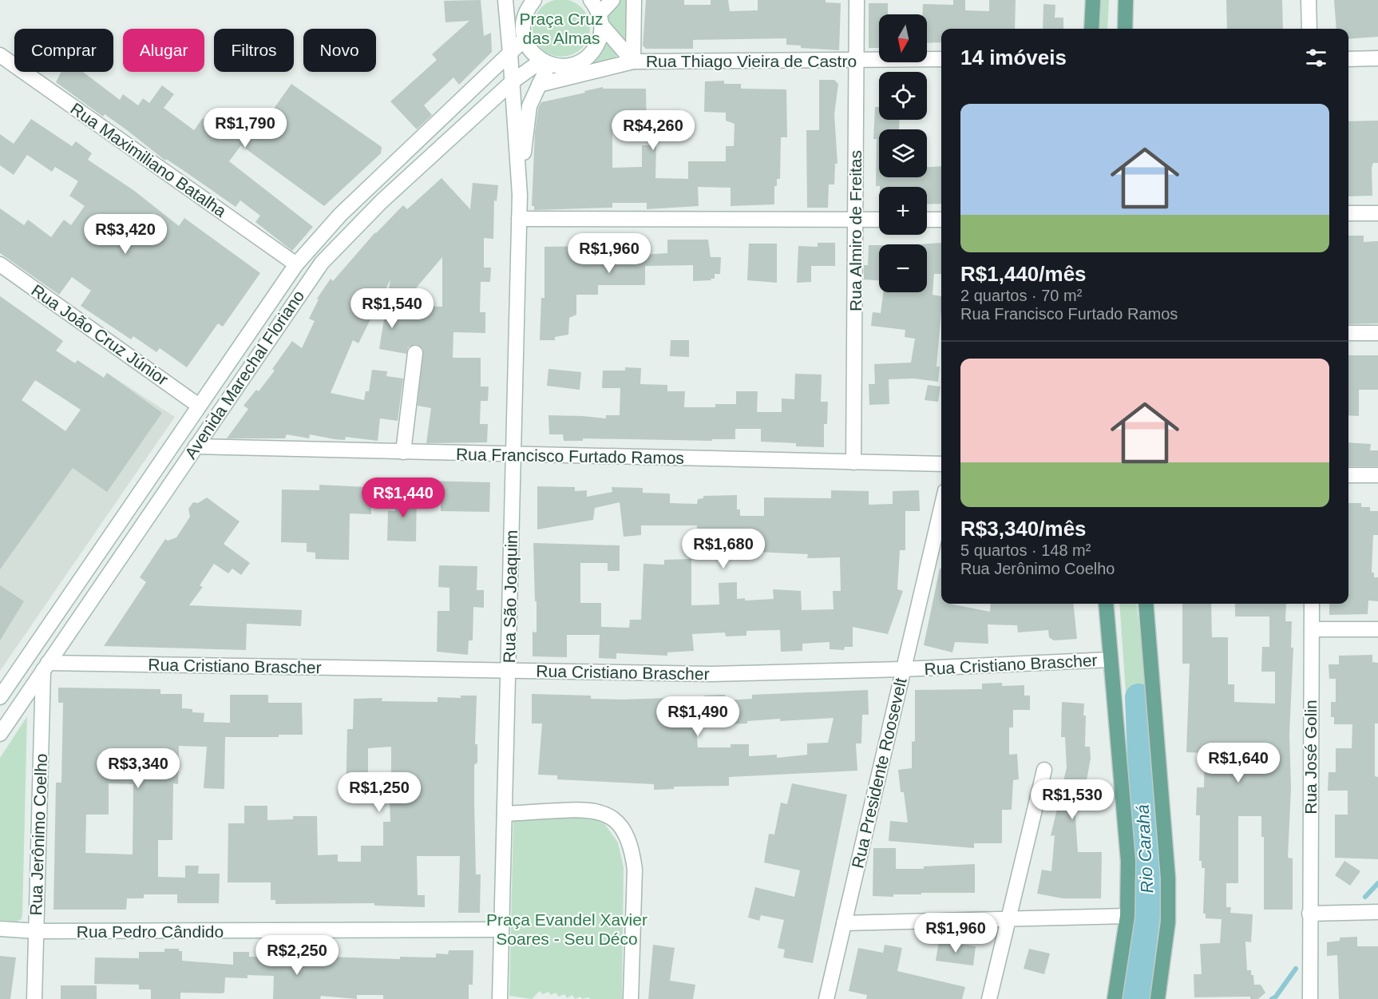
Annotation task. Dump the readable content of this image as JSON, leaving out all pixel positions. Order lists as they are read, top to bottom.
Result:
{
  "streets": {
    "street": [
      "Rua Thiago Vieira de Castro",
      "Rua Maximiliano Batalha",
      "Rua Almiro de Freitas",
      "Rua João Cruz Júnior",
      "Avenida Marechal Floriano",
      "Rua Francisco Furtado Ramos",
      "Rua São Joaquim",
      "Rua Cristiano Brascher",
      "Rua José Golin",
      "Rua Presidente Roosevelt",
      "Rua Jerônimo Coelho",
      "Rua Pedro Cândido"
    ]
  },
  "crossings": [
    ["Rua Thiago Vieira de Castro", "Rua Almiro de Freitas"],
    ["Rua Thiago Vieira de Castro", "Avenida Marechal Floriano"],
    ["Rua Thiago Vieira de Castro", "Rua São Joaquim"],
    ["Rua Maximiliano Batalha", "Avenida Marechal Floriano"],
    ["Rua Almiro de Freitas", "Rua Francisco Furtado Ramos"],
    ["Rua João Cruz Júnior", "Avenida Marechal Floriano"],
    ["Avenida Marechal Floriano", "Rua Francisco Furtado Ramos"],
    ["Avenida Marechal Floriano", "Rua São Joaquim"],
    ["Avenida Marechal Floriano", "Rua Cristiano Brascher"],
    ["Avenida Marechal Floriano", "Rua Jerônimo Coelho"],
    ["Rua Francisco Furtado Ramos", "Rua São Joaquim"],
    ["Rua São Joaquim", "Rua Cristiano Brascher"],
    ["Rua São Joaquim", "Rua Pedro Cândido"],
    ["Rua Cristiano Brascher", "Rua Presidente Roosevelt"],
    ["Rua Cristiano Brascher", "Rua Jerônimo Coelho"],
    ["Rua Jerônimo Coelho", "Rua Pedro Cândido"]
  ],
  "water": ["Rio Carahá"],
  "parks": ["Praça Cruz das Almas", "Praça Evandel Xavier Soares - Seu Déco"],
  "north": "bottom",
  "page": {
    "map_buttons": ["+", "−"],
    "chip": [
      "Comprar",
      "Alugar",
      "Filtros",
      "Novo"
    ],
    "heading": "14 imóveis",
    "list": [
      {
        "name": "R$1,440/mês",
        "note": "2 quartos · 70 m² · Rua Francisco Furtado Ramos"
      },
      {
        "name": "R$3,340/mês",
        "note": "5 quartos · 148 m² · Rua Jerônimo Coelho"
      }
    ],
    "price": [
      "R$1,790",
      "R$4,260",
      "R$3,420",
      "R$1,960",
      "R$1,540",
      "R$1,440",
      "R$1,680",
      "R$1,490",
      "R$1,640",
      "R$3,340",
      "R$1,250",
      "R$1,530",
      "R$1,960",
      "R$2,250"
    ]
  }
}
